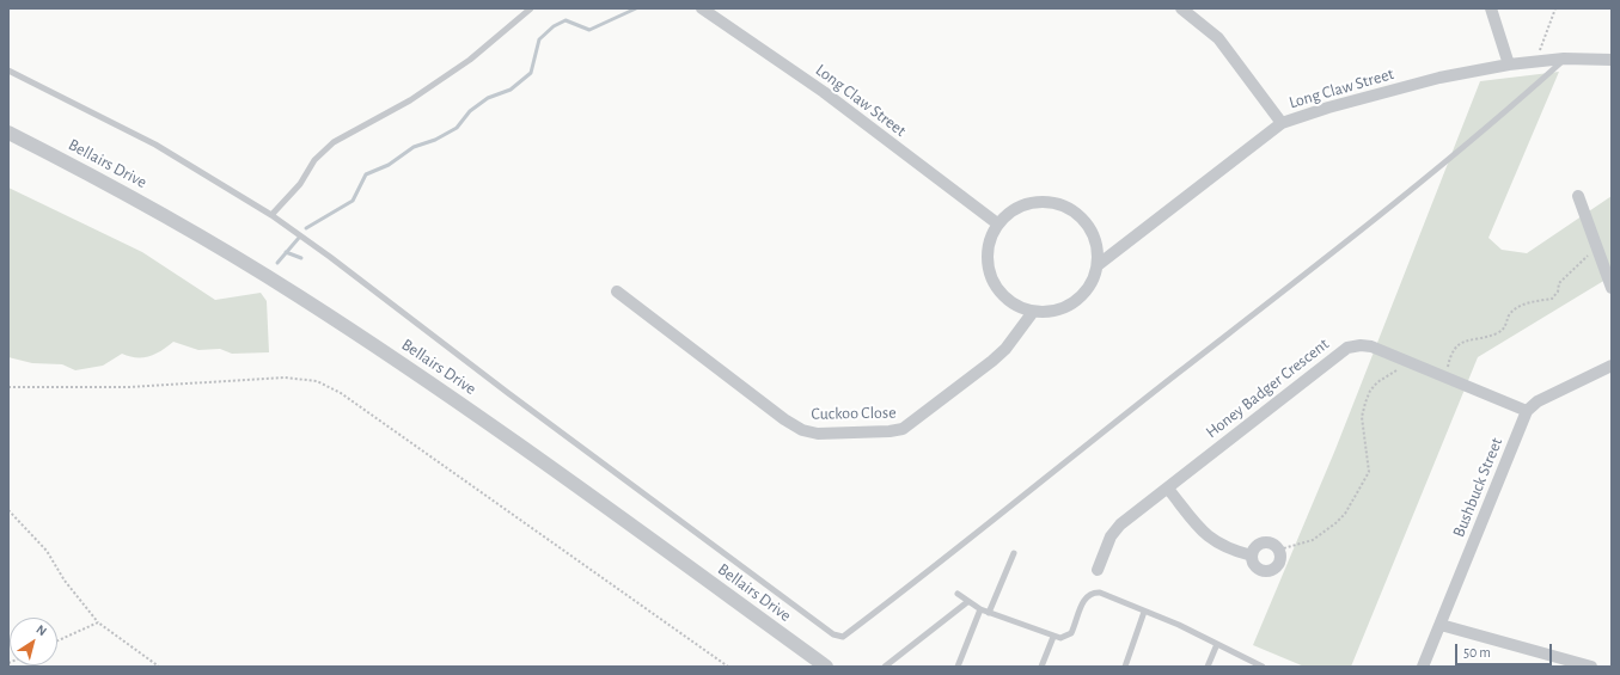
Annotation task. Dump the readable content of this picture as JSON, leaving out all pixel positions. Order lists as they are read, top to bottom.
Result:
{
  "streets": {
    "street": [
      "Long Claw Street",
      "Bellairs Drive",
      "Honey Badger Crescent",
      "Cuckoo Close",
      "Bushbuck Street"
    ]
  },
  "crossings": [
    ["Long Claw Street", "Cuckoo Close"],
    ["Honey Badger Crescent", "Bushbuck Street"]
  ],
  "scale_bar": "50 m",
  "north": "top right"
}
